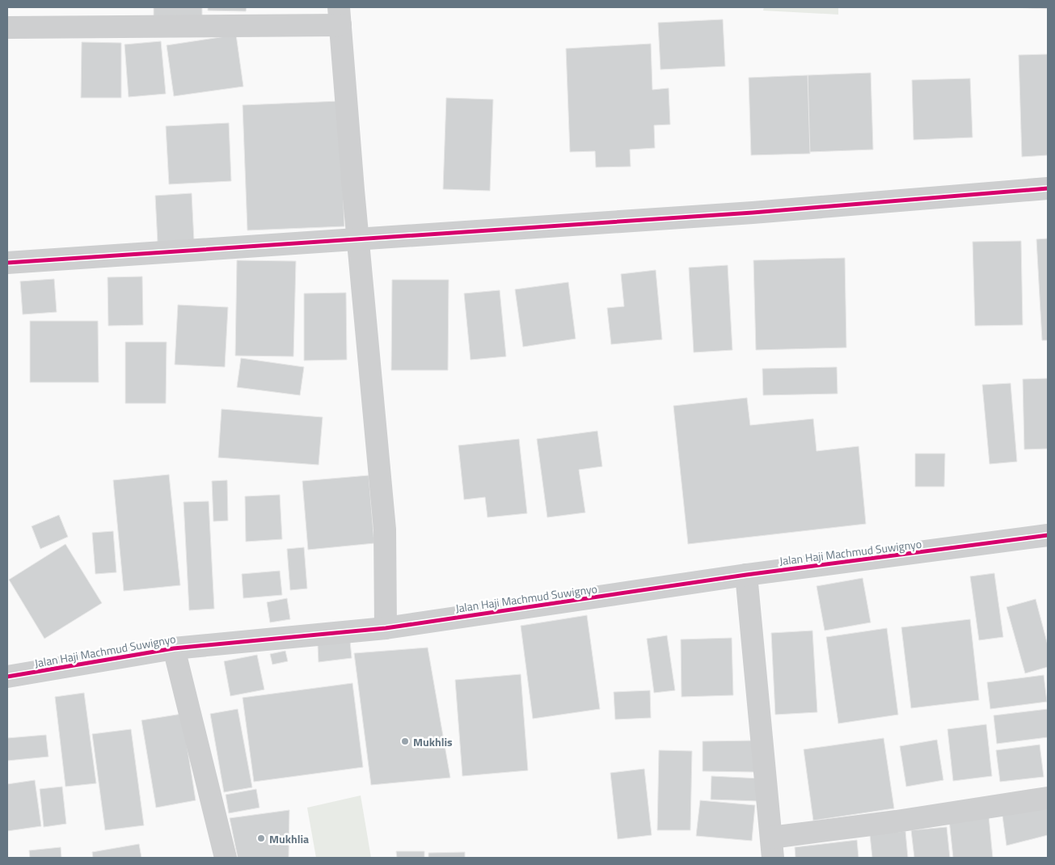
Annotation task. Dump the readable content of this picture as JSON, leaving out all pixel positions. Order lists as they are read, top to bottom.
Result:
{
  "streets": {
    "street": ["Jalan Haji Machmud Suwignyo"]
  },
  "places": ["Mukhlis", "Mukhlia"]
}
